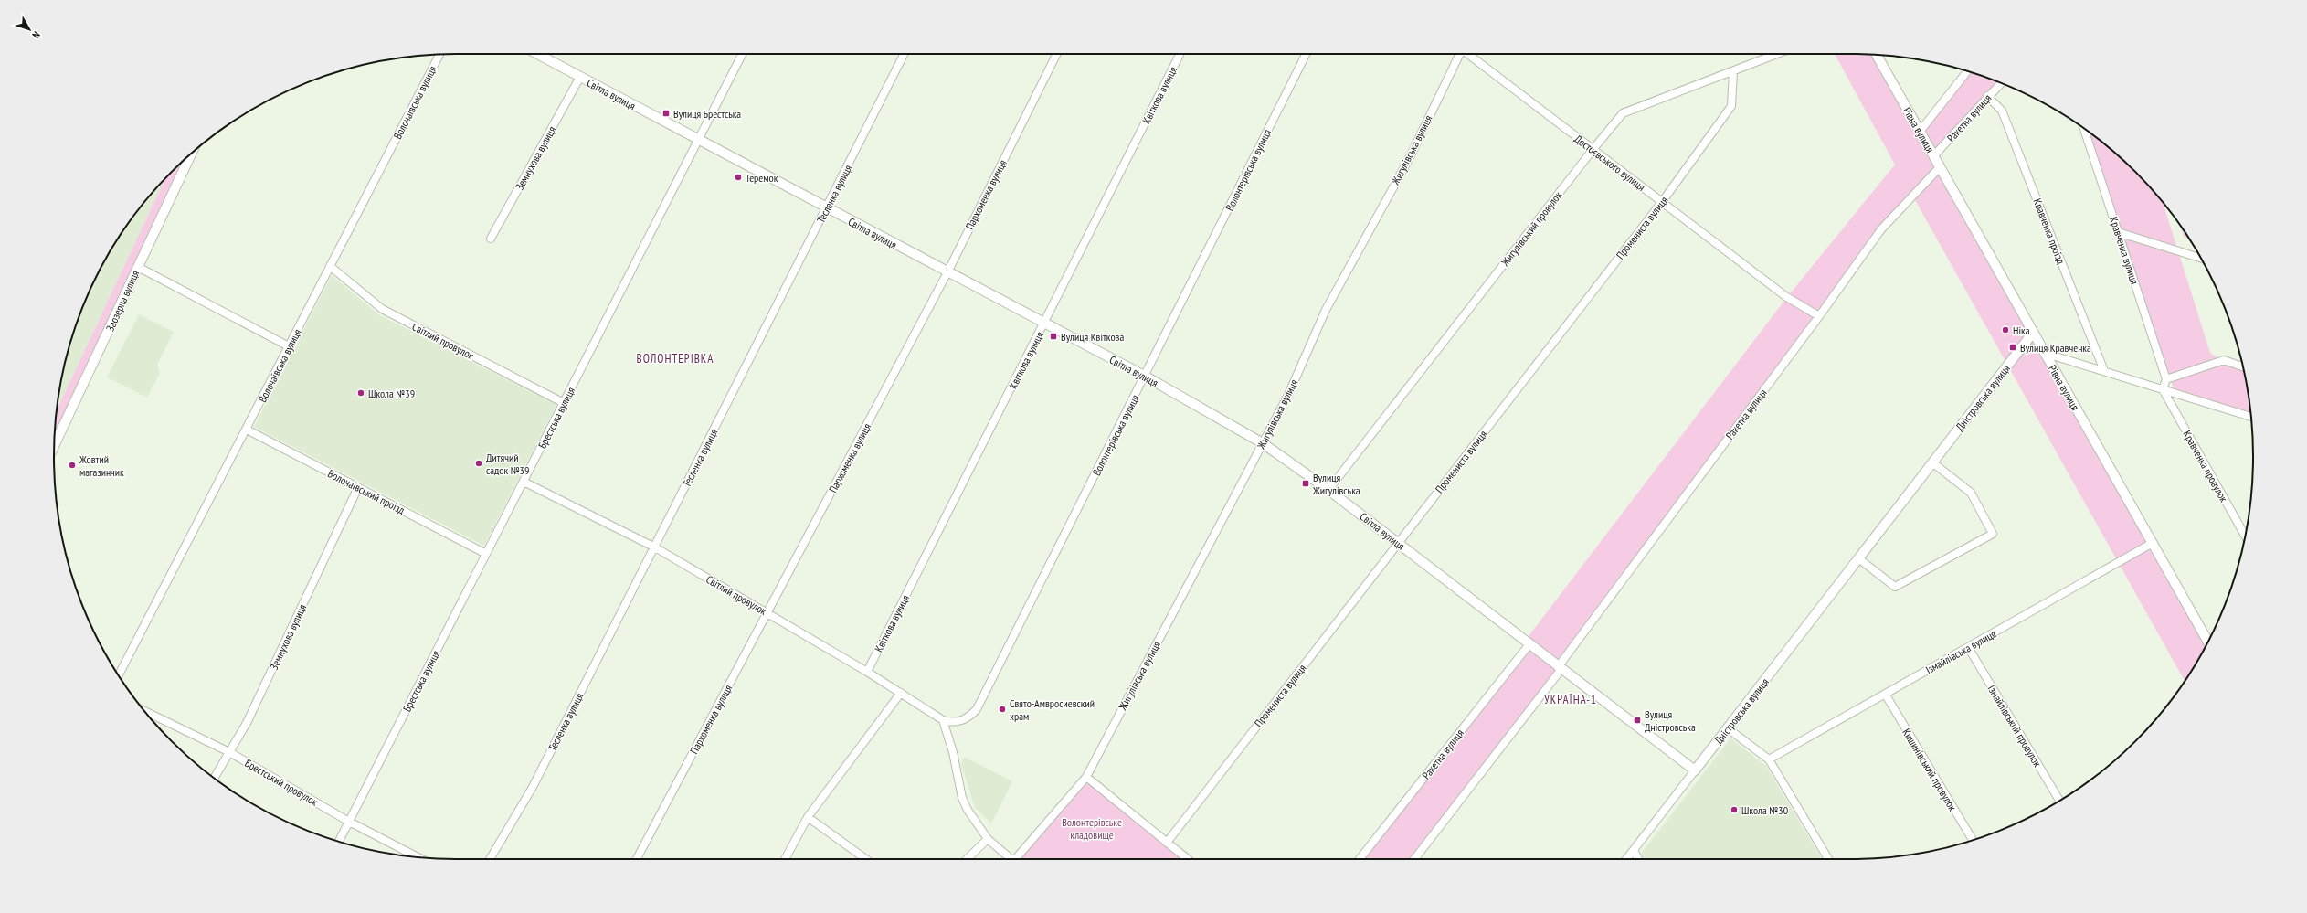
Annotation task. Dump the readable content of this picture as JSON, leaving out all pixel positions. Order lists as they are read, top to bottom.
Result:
{
  "streets": {
    "street": [
      "Світла вулиця",
      "Квіткова вулиця",
      "Волочаївська вулиця",
      "Ракетна вулиця",
      "Рівна вулиця",
      "Жигулівська вулиця",
      "Земнухова вулиця",
      "Достоєвського вулиця",
      "Волонтерівська вулиця",
      "Тесленка вулиця",
      "Пархоменка вулиця",
      "Промениста вулиця",
      "Жигулівський провулок",
      "Кравченка проїзд",
      "Кравченка вулиця",
      "Заозерна вулиця",
      "Світлий провулок",
      "Дністровська вулиця",
      "Брестська вулиця",
      "Кравченка провулок",
      "Волочаївський проїзд",
      "Ізмайлівська вулиця",
      "Ізмайлівський провулок",
      "Кишинівський провулок",
      "Брестський провулок"
    ]
  },
  "crossings": [
    ["Світла вулиця", "Квіткова вулиця"],
    ["Світла вулиця", "Ракетна вулиця"],
    ["Світла вулиця", "Жигулівська вулиця"],
    ["Світла вулиця", "Земнухова вулиця"],
    ["Світла вулиця", "Волонтерівська вулиця"],
    ["Світла вулиця", "Тесленка вулиця"],
    ["Світла вулиця", "Пархоменка вулиця"],
    ["Світла вулиця", "Промениста вулиця"],
    ["Світла вулиця", "Жигулівський провулок"],
    ["Світла вулиця", "Дністровська вулиця"],
    ["Світла вулиця", "Брестська вулиця"],
    ["Квіткова вулиця", "Світлий провулок"],
    ["Волочаївська вулиця", "Світлий провулок"],
    ["Волочаївська вулиця", "Волочаївський проїзд"],
    ["Ракетна вулиця", "Рівна вулиця"],
    ["Ракетна вулиця", "Достоєвського вулиця"],
    ["Ракетна вулиця", "Кравченка проїзд"],
    ["Рівна вулиця", "Дністровська вулиця"],
    ["Рівна вулиця", "Ізмайлівська вулиця"],
    ["Земнухова вулиця", "Волочаївський проїзд"],
    ["Земнухова вулиця", "Брестський провулок"],
    ["Достоєвського вулиця", "Промениста вулиця"],
    ["Достоєвського вулиця", "Жигулівський провулок"],
    ["Волонтерівська вулиця", "Світлий провулок"],
    ["Тесленка вулиця", "Світлий провулок"],
    ["Пархоменка вулиця", "Світлий провулок"],
    ["Промениста вулиця", "Жигулівський провулок"],
    ["Світлий провулок", "Брестська вулиця"],
    ["Брестська вулиця", "Волочаївський проїзд"],
    ["Брестська вулиця", "Брестський провулок"],
    ["Ізмайлівська вулиця", "Ізмайлівський провулок"],
    ["Ізмайлівська вулиця", "Кишинівський провулок"]
  ],
  "districts": ["ВОЛОНТЕРІВКА", "УКРАЇНА-1"],
  "parks": ["Волонтерівське кладовище"],
  "places": {
    "transit": [
      "Вулиця Брестська",
      "Вулиця Квіткова",
      "Вулиця Кравченка",
      "Вулиця Жигулівська",
      "Вулиця Дністровська"
    ],
    "other": [
      "Теремок",
      "Ніка",
      "Школа №39",
      "Дитячий садок №39",
      "Жовтий магазинчик",
      "Свято-Амвросиевский храм",
      "Школа №30"
    ]
  },
  "north": "bottom right"
}
